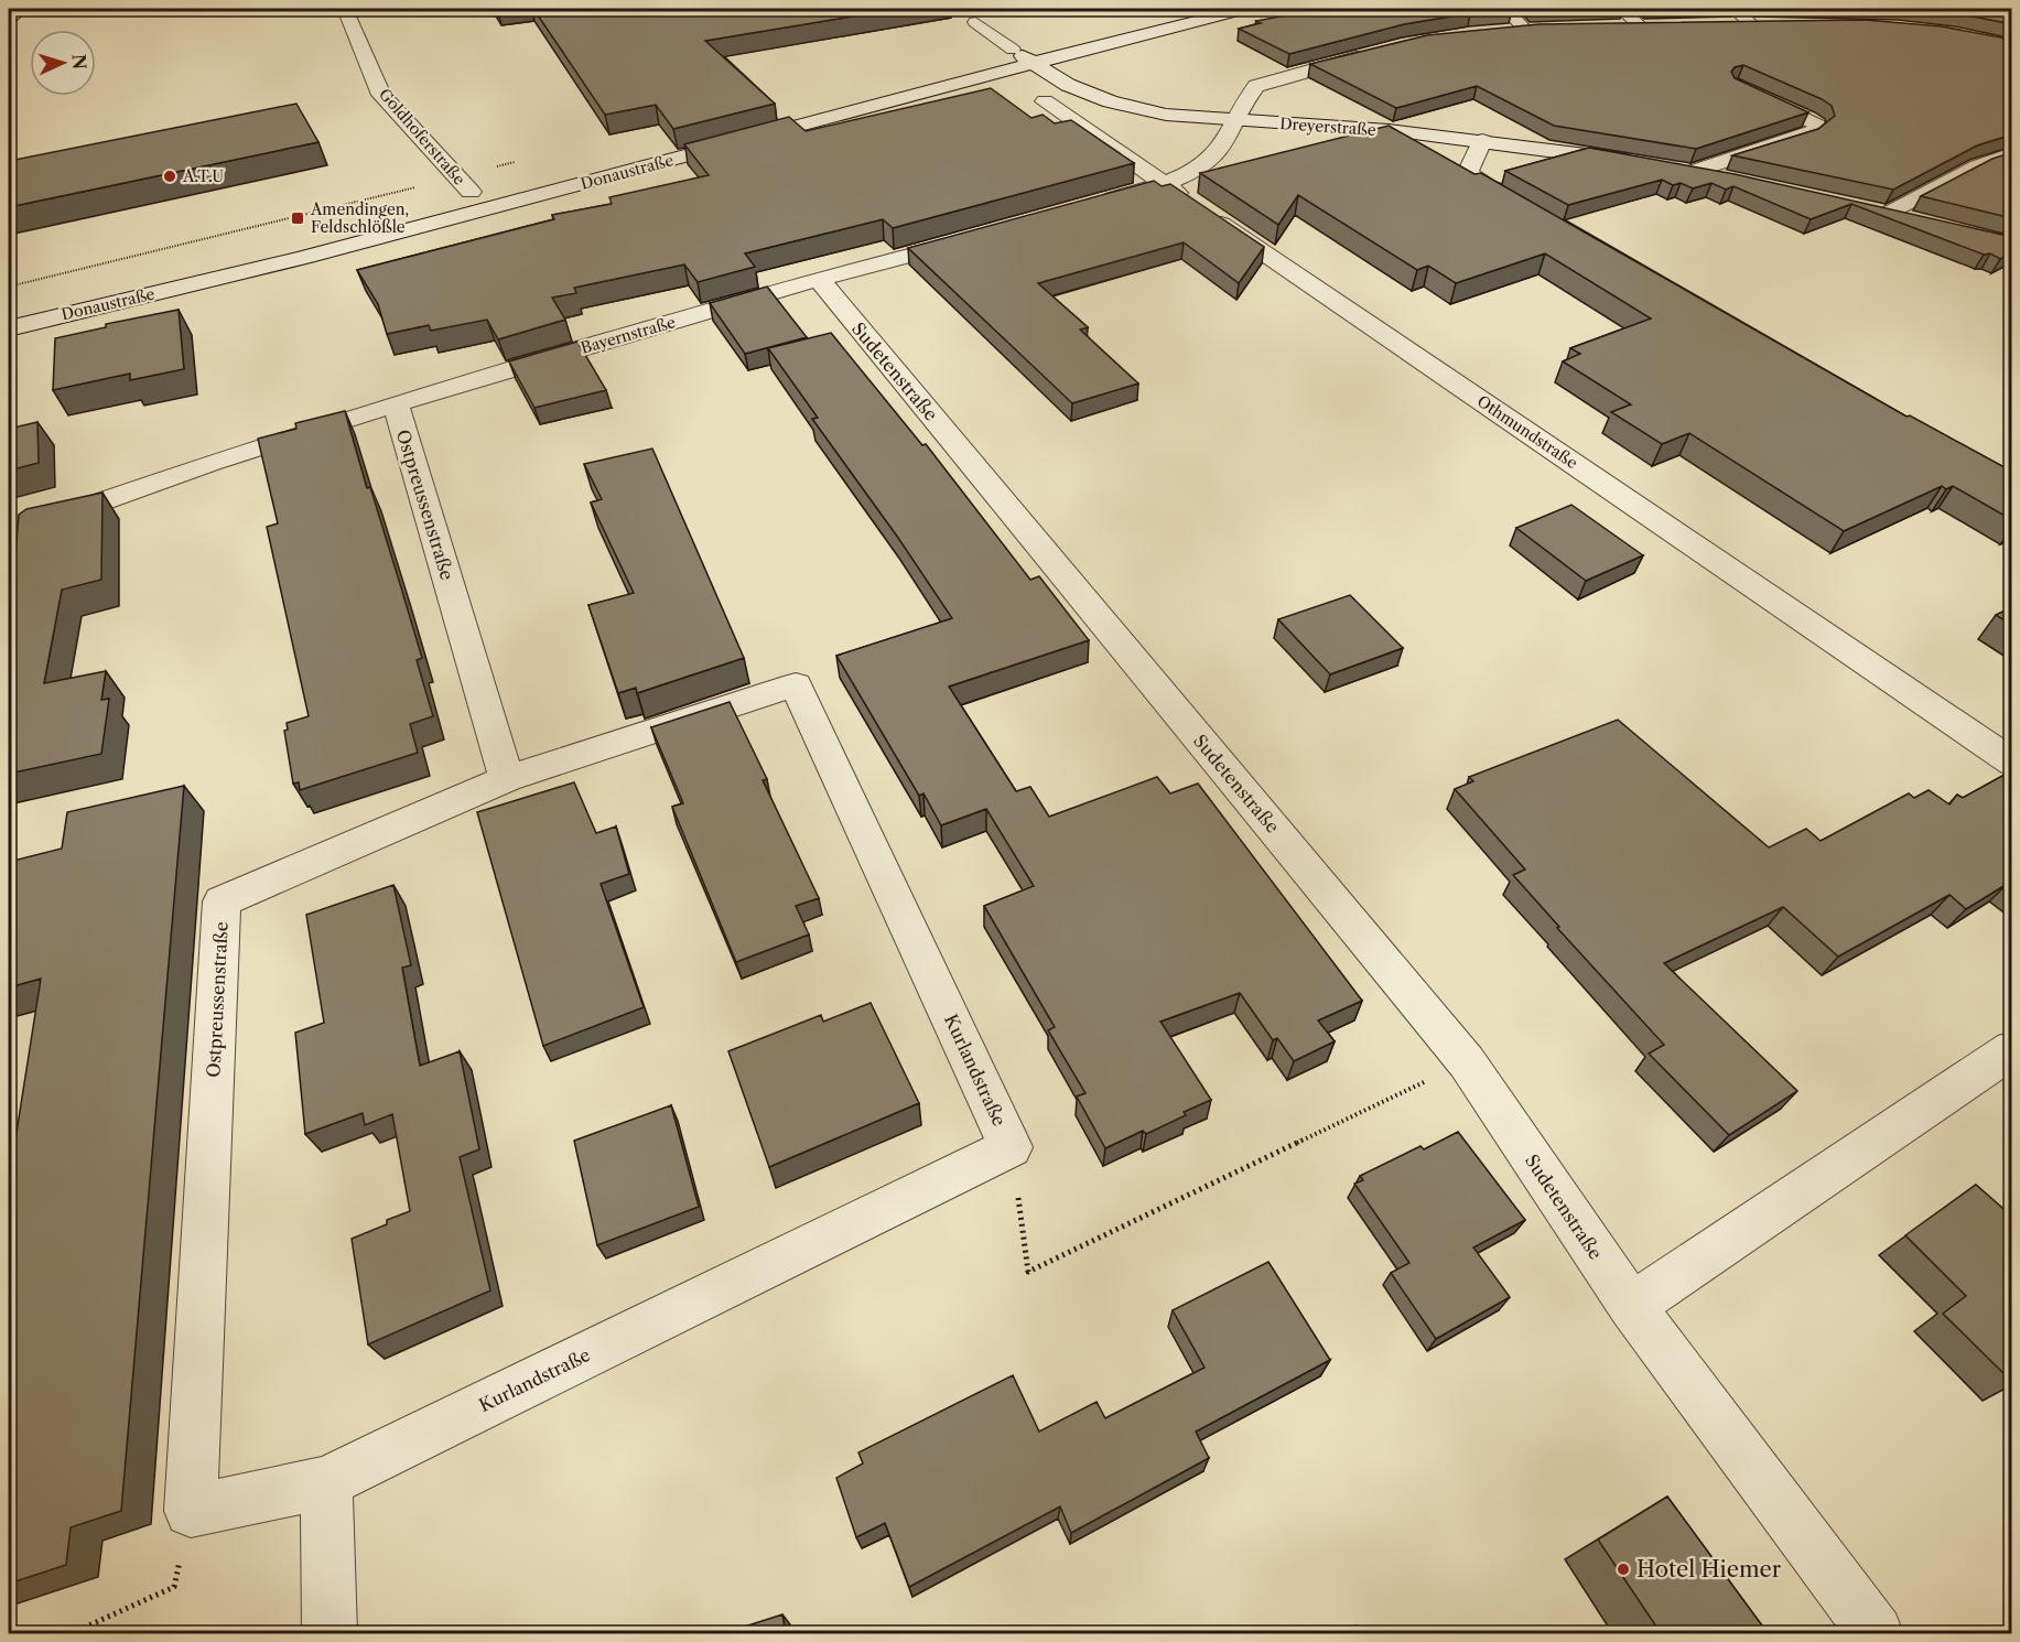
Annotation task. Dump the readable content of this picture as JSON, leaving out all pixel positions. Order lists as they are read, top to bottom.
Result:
{
  "streets": {
    "street": [
      "Dreyerstraße",
      "Goldhoferstraße",
      "Donaustraße",
      "Bayernstraße",
      "Sudetenstraße",
      "Othmundstraße",
      "Ostpreussenstraße",
      "Kurlandstraße"
    ]
  },
  "crossings": [
    ["Dreyerstraße", "Donaustraße"],
    ["Goldhoferstraße", "Donaustraße"],
    ["Bayernstraße", "Sudetenstraße"],
    ["Bayernstraße", "Ostpreussenstraße"],
    ["Ostpreussenstraße", "Kurlandstraße"]
  ],
  "places": {
    "other": ["A.T.U", "Hotel Hiemer"],
    "transit": ["Amendingen, Feldschlößle"]
  },
  "north": "right"
}
